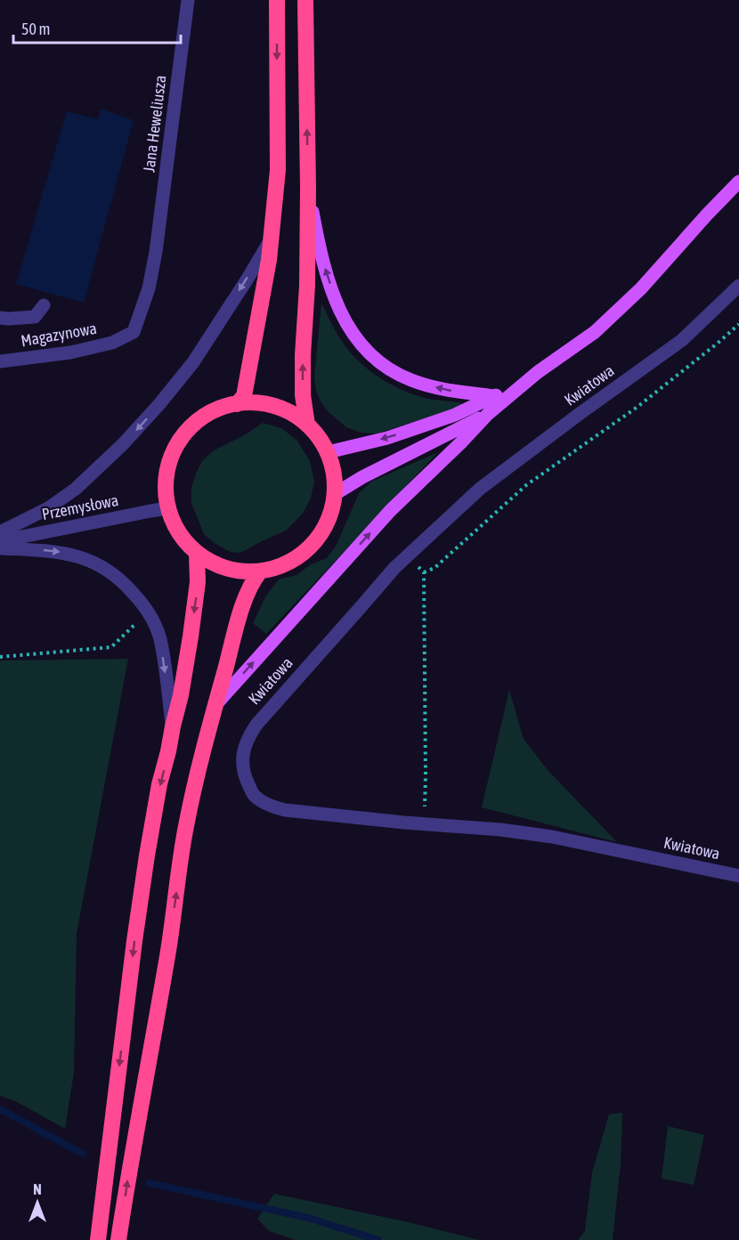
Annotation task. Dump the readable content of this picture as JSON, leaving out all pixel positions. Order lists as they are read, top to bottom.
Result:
{
  "streets": {
    "street": [
      "Jana Heweliusza",
      "Magazynowa",
      "Kwiatowa",
      "Przemysłowa"
    ]
  },
  "crossings": [
    ["Jana Heweliusza", "Magazynowa"]
  ],
  "scale_bar": "50 m",
  "north": "top"
}
